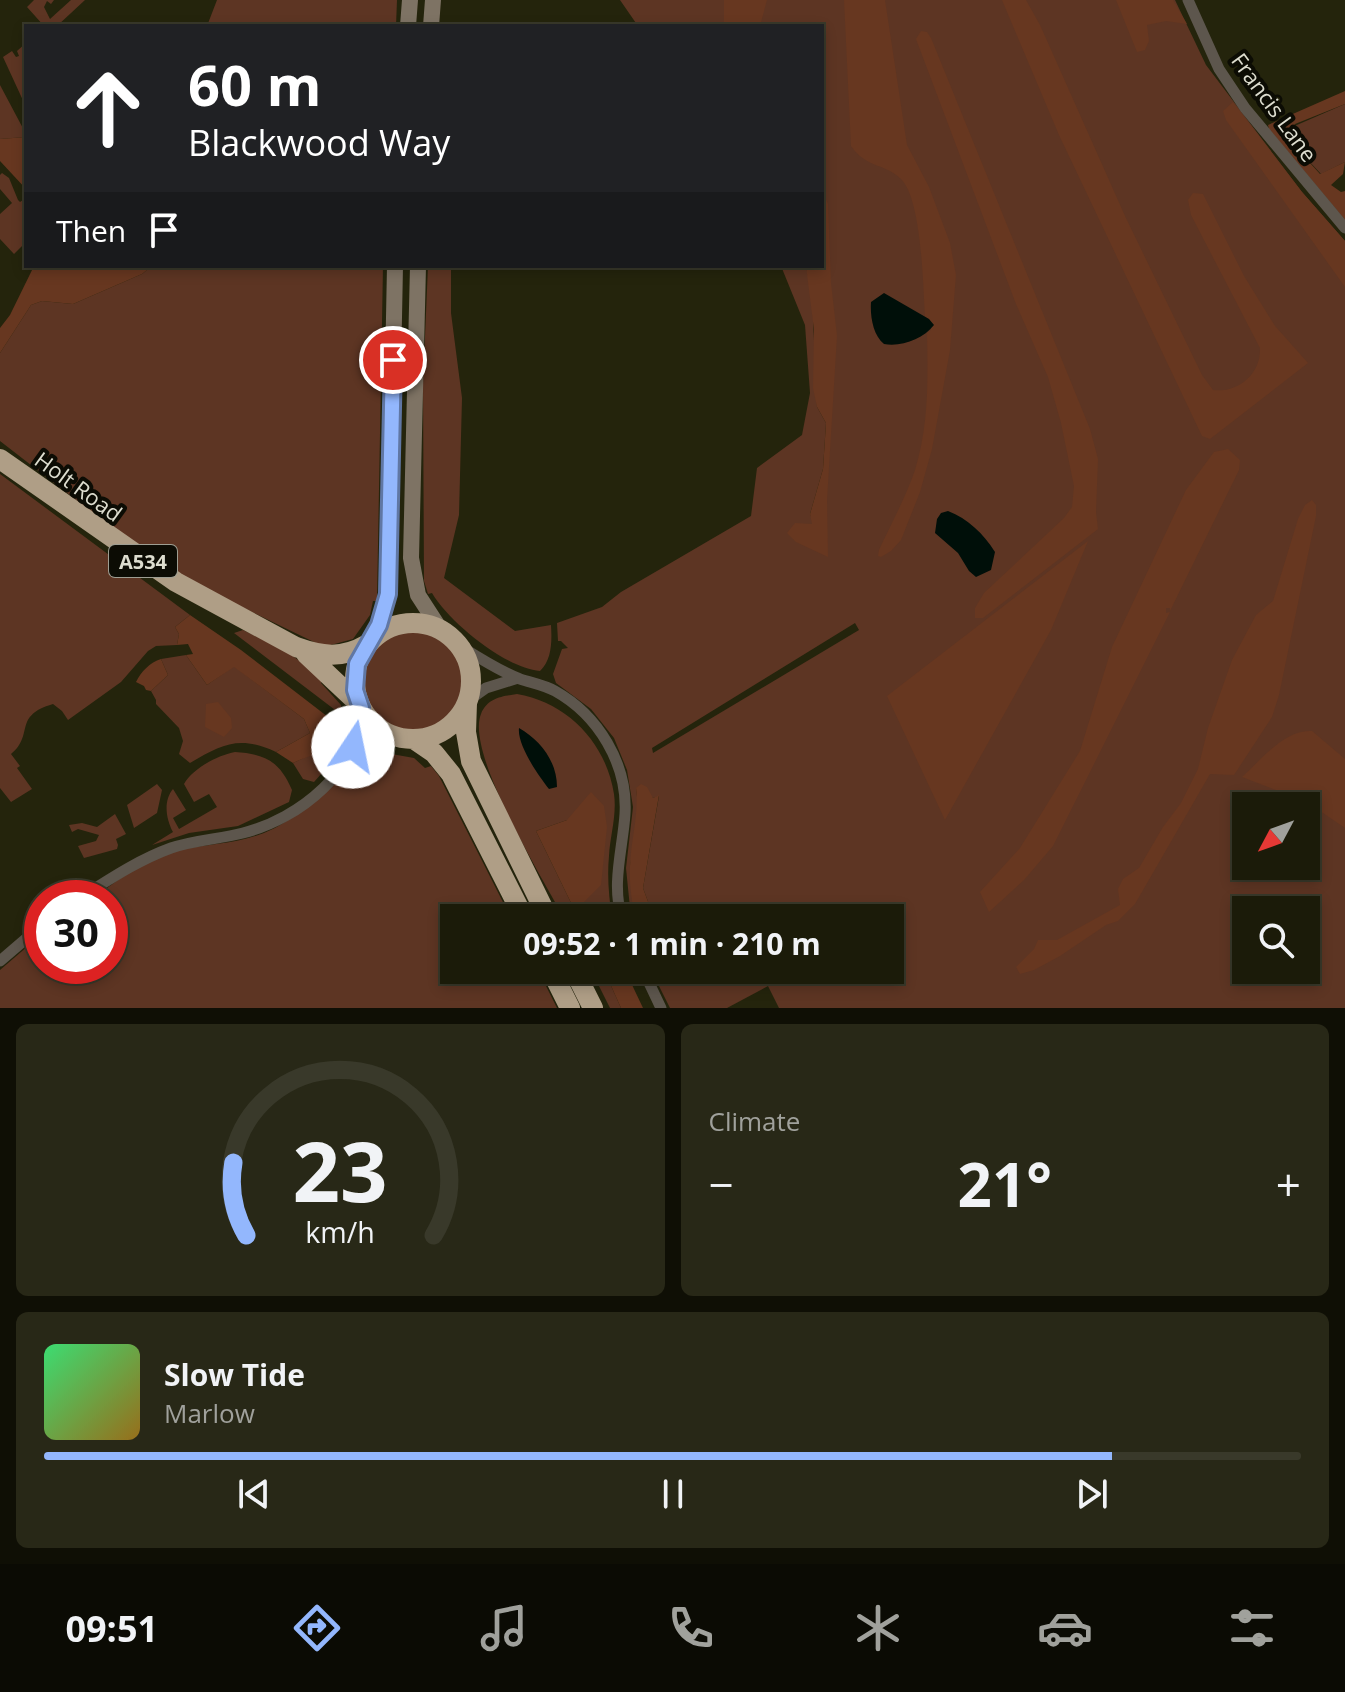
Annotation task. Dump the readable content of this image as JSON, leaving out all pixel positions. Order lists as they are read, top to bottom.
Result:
{
  "streets": {
    "highway": ["Holt Road", "A534"],
    "street": ["Francis Lane"]
  },
  "north": "bottom left",
  "page": {
    "turn": ["60 m", "Blackwood Way"],
    "then": "Then",
    "limit": "30",
    "trip": "09:52 · 1 min · 210 m",
    "tile": "Climate",
    "heat": ["−", "21°", "+"],
    "song": ["Slow Tide", "Marlow"],
    "tabs": "09:51",
    "gauge": ["23", "km/h"]
  }
}
